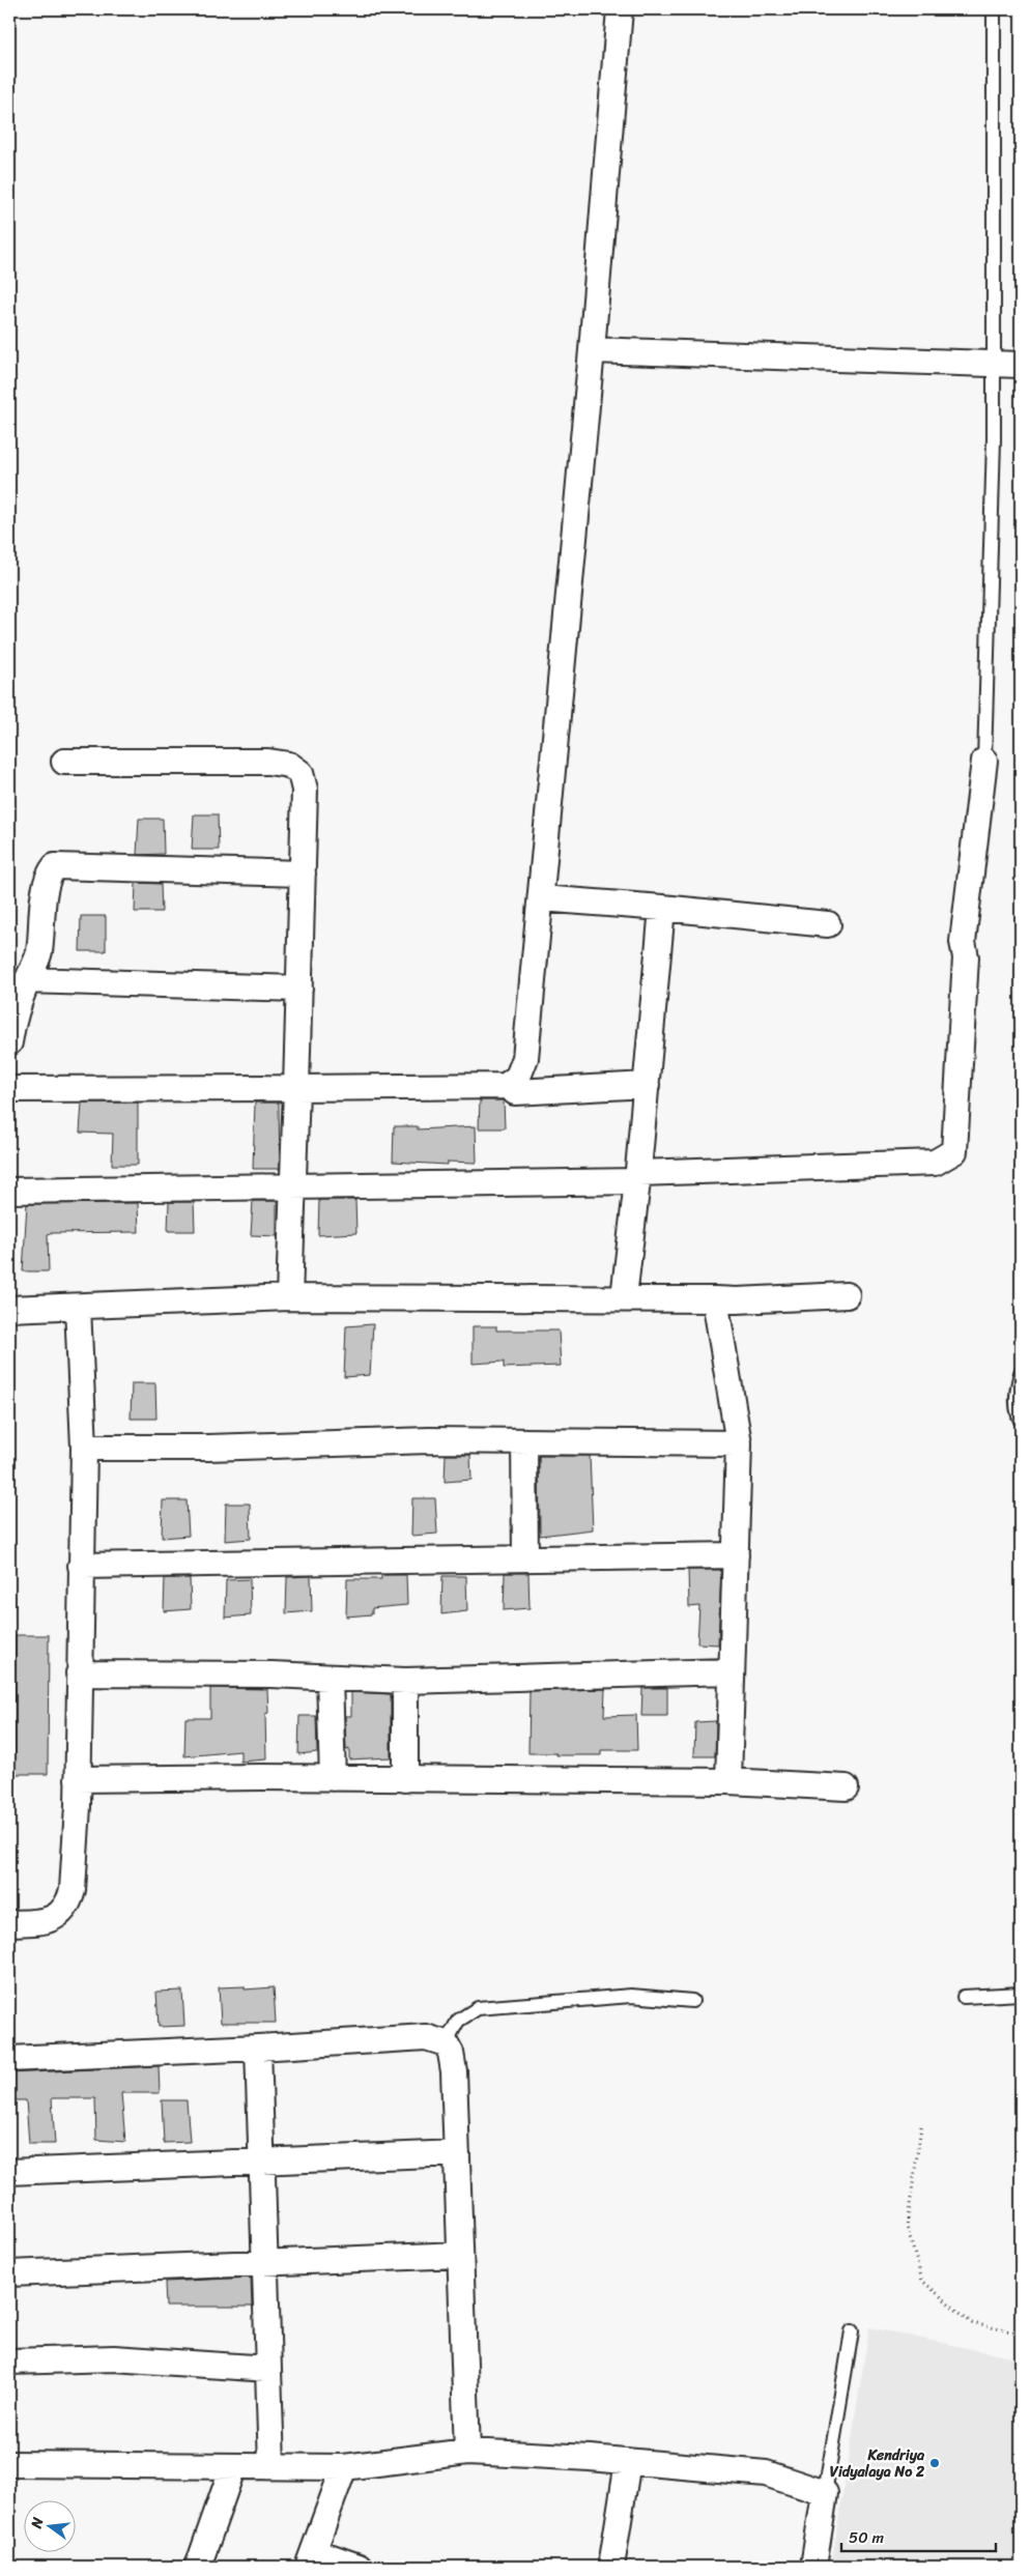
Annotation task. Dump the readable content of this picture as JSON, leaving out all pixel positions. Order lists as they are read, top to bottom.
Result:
{
  "places": ["Kendriya Vidyalaya No 2"],
  "scale_bar": "50 m",
  "north": "left"
}
